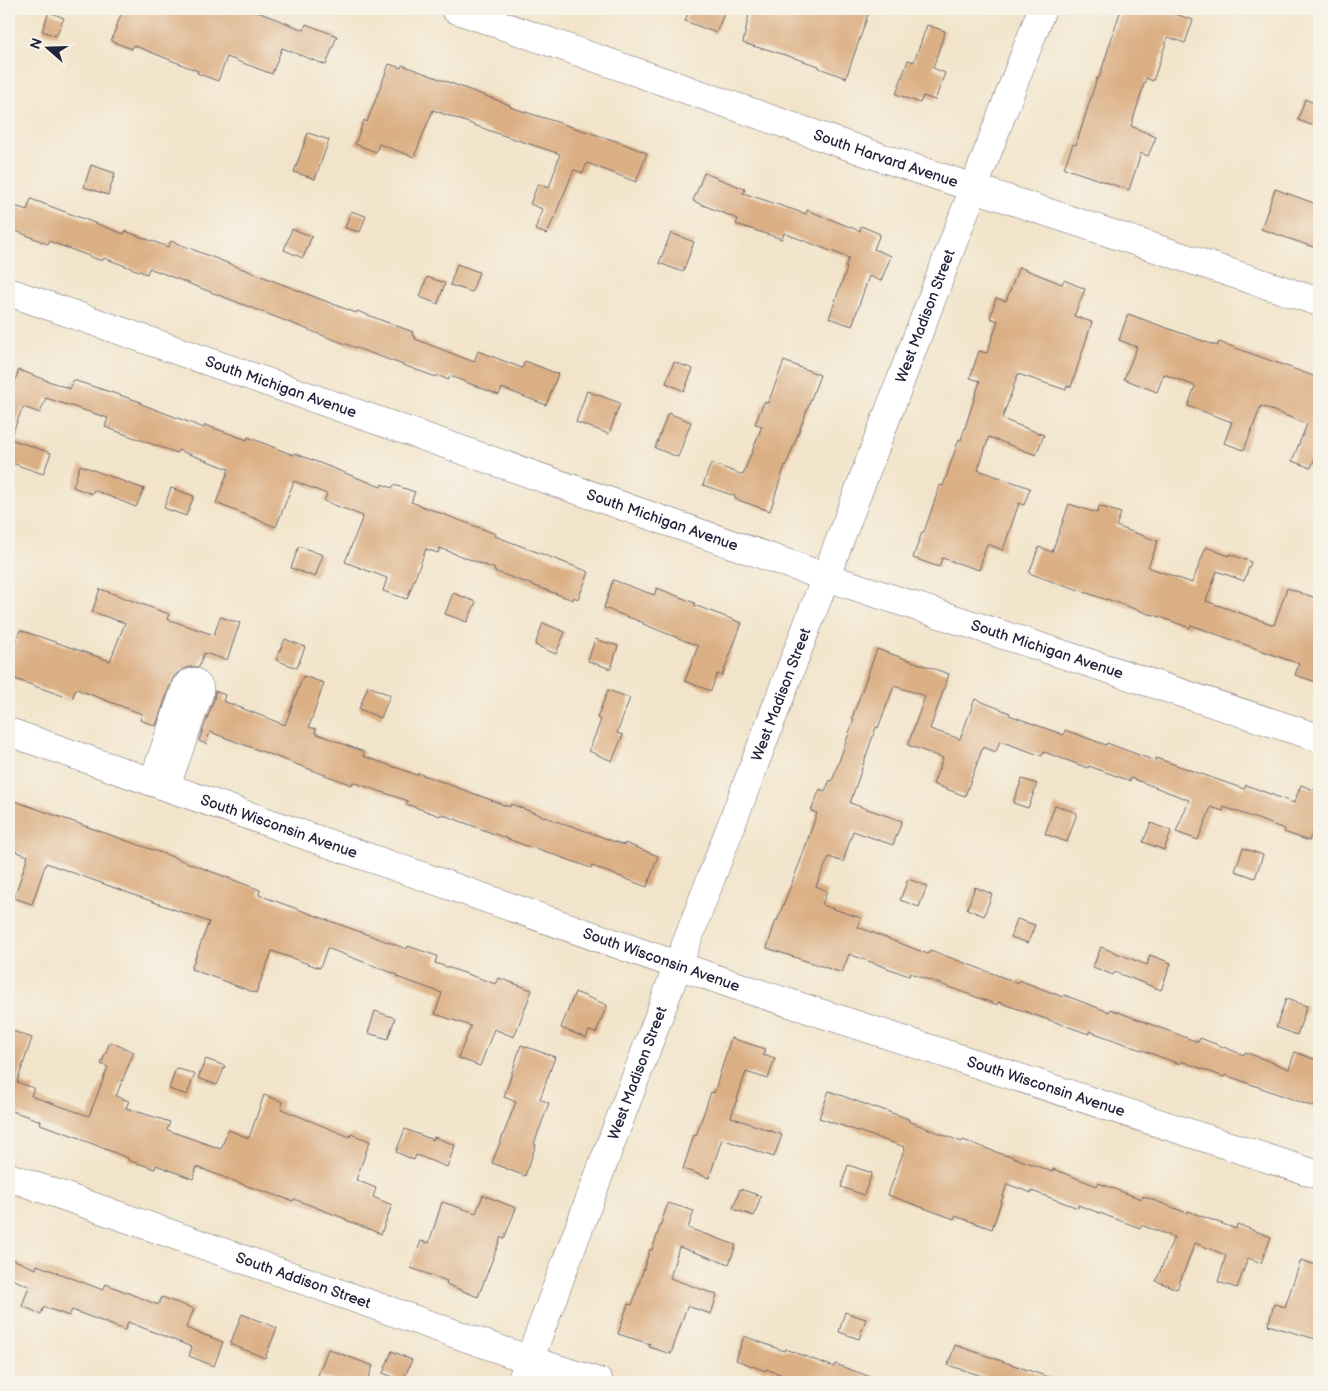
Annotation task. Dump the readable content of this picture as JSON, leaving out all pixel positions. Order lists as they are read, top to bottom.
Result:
{
  "streets": {
    "street": [
      "South Harvard Avenue",
      "West Madison Street",
      "South Michigan Avenue",
      "South Wisconsin Avenue",
      "South Addison Street"
    ]
  },
  "crossings": [
    ["South Harvard Avenue", "West Madison Street"],
    ["West Madison Street", "South Michigan Avenue"],
    ["West Madison Street", "South Wisconsin Avenue"],
    ["West Madison Street", "South Addison Street"]
  ],
  "north": "left"
}
